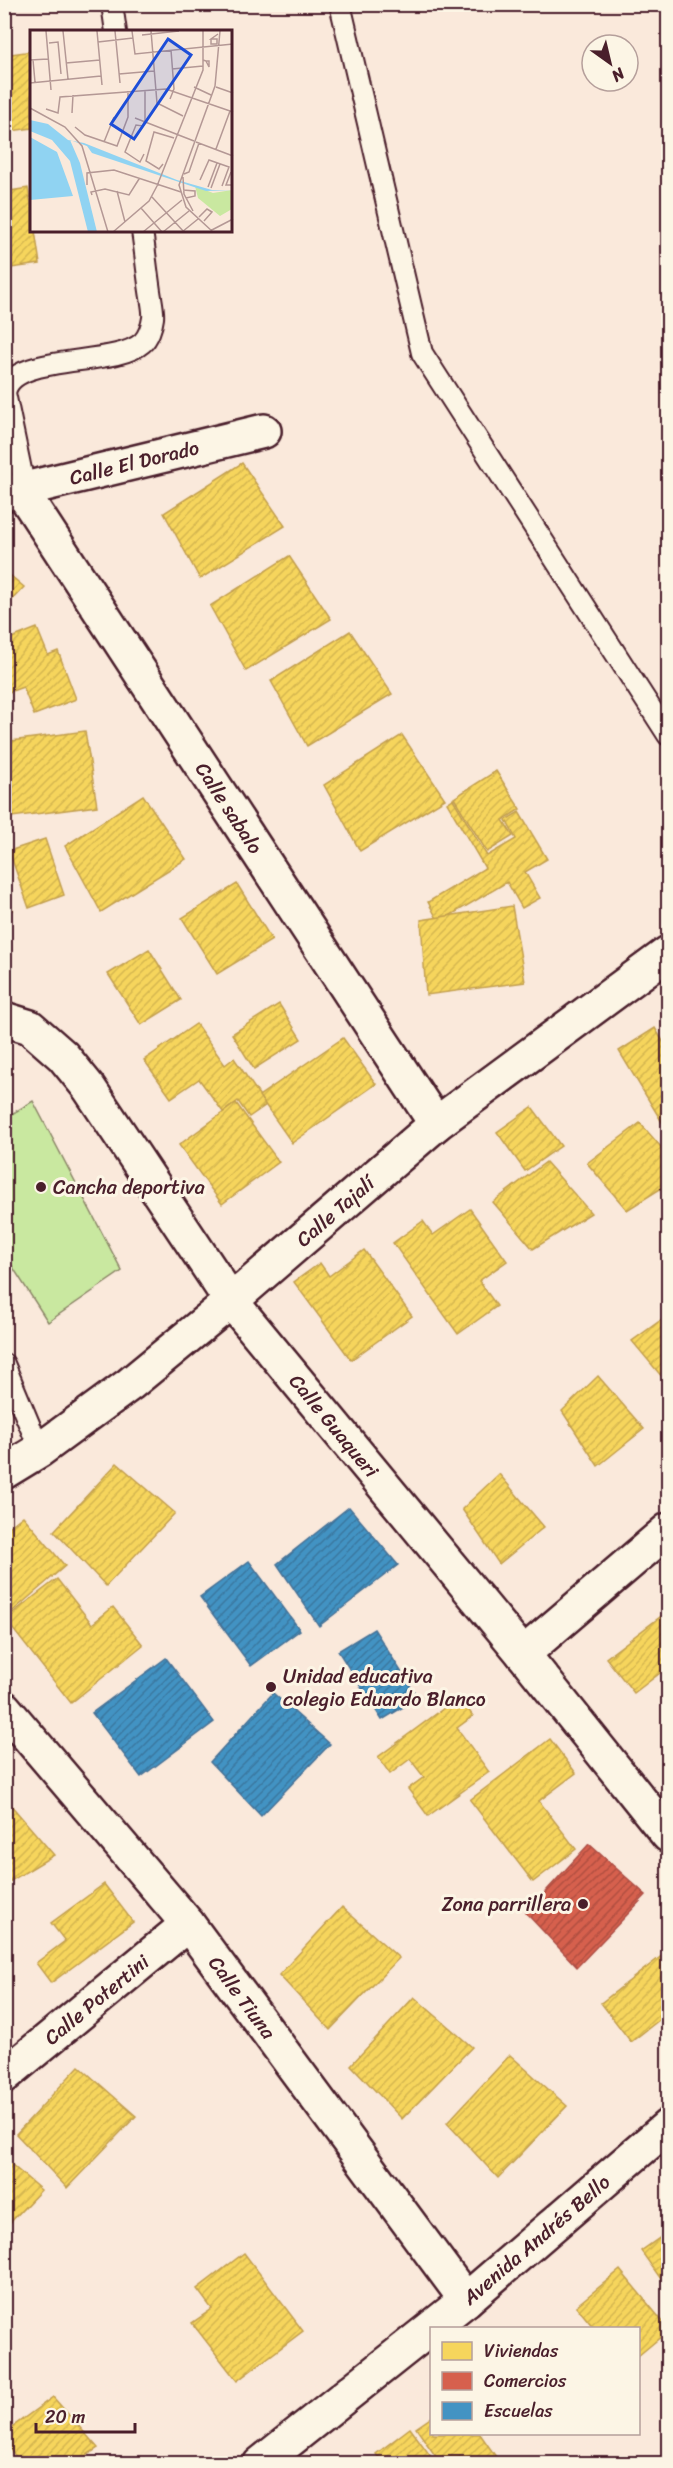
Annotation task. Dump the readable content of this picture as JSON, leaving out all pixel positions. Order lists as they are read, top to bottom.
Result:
{
  "streets": {
    "street": [
      "Calle El Dorado",
      "Calle sabalo",
      "Calle Tajalí",
      "Calle Guaqueri",
      "Calle Tiuna",
      "Calle Potertini",
      "Avenida Andrés Bello"
    ]
  },
  "crossings": [
    ["Calle El Dorado", "Calle sabalo"],
    ["Calle sabalo", "Calle Tajalí"],
    ["Calle Tajalí", "Calle Guaqueri"],
    ["Calle Tiuna", "Calle Potertini"],
    ["Calle Tiuna", "Avenida Andrés Bello"]
  ],
  "places": ["Cancha deportiva", "Unidad educativa colegio Eduardo Blanco", "Zona parrillera"],
  "legend": ["Viviendas", "Comercios", "Escuelas"],
  "scale_bar": "20 m",
  "north": "bottom right"
}
